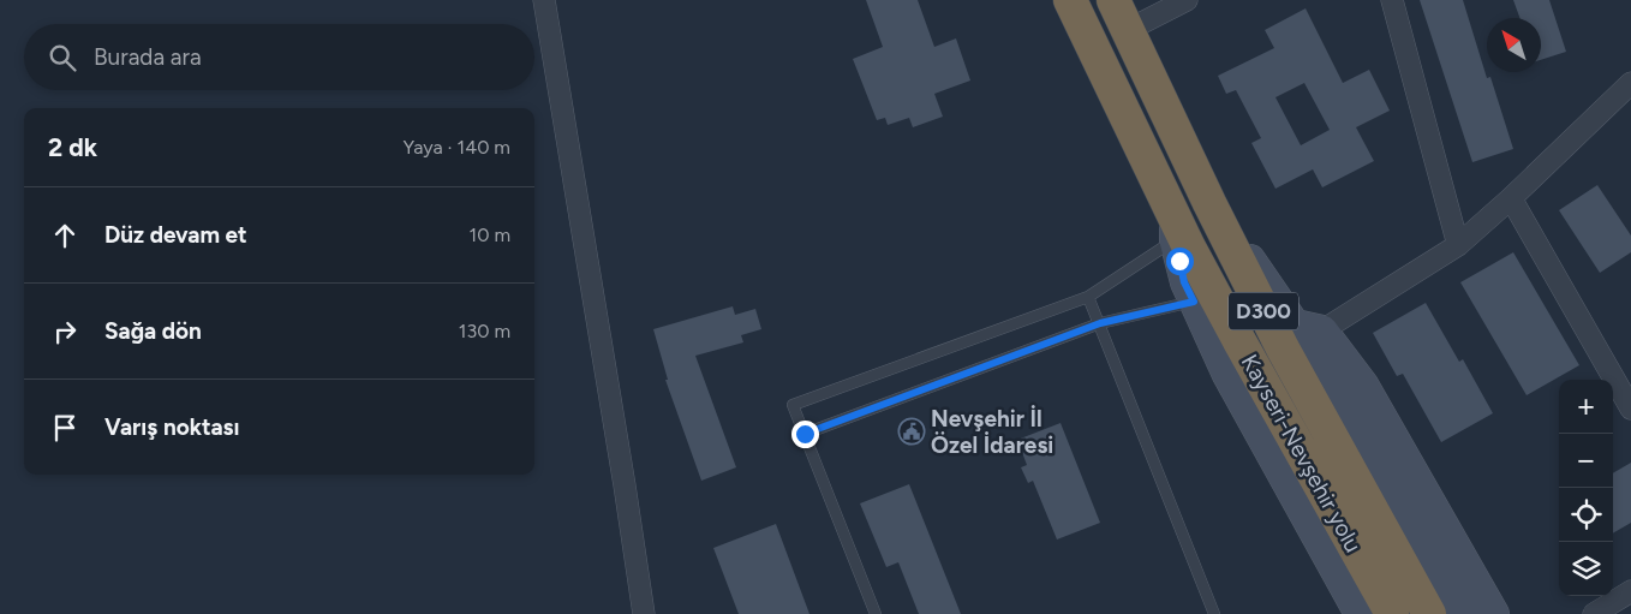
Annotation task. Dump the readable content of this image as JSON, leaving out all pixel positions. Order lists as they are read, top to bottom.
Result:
{
  "streets": {
    "highway": ["D300", "Kayseri-Nevşehir yolu"]
  },
  "places": {
    "public building": ["Nevşehir İl Özel İdaresi"]
  },
  "north": "top left",
  "page": {
    "search": "Burada ara",
    "heading": ["2 dk", "Yaya · 140 m"],
    "list": [
      ["Düz devam et", "10 m"],
      ["Sağa dön", "130 m"],
      "Varış noktası"
    ],
    "map_buttons": ["+", "−"]
  }
}
